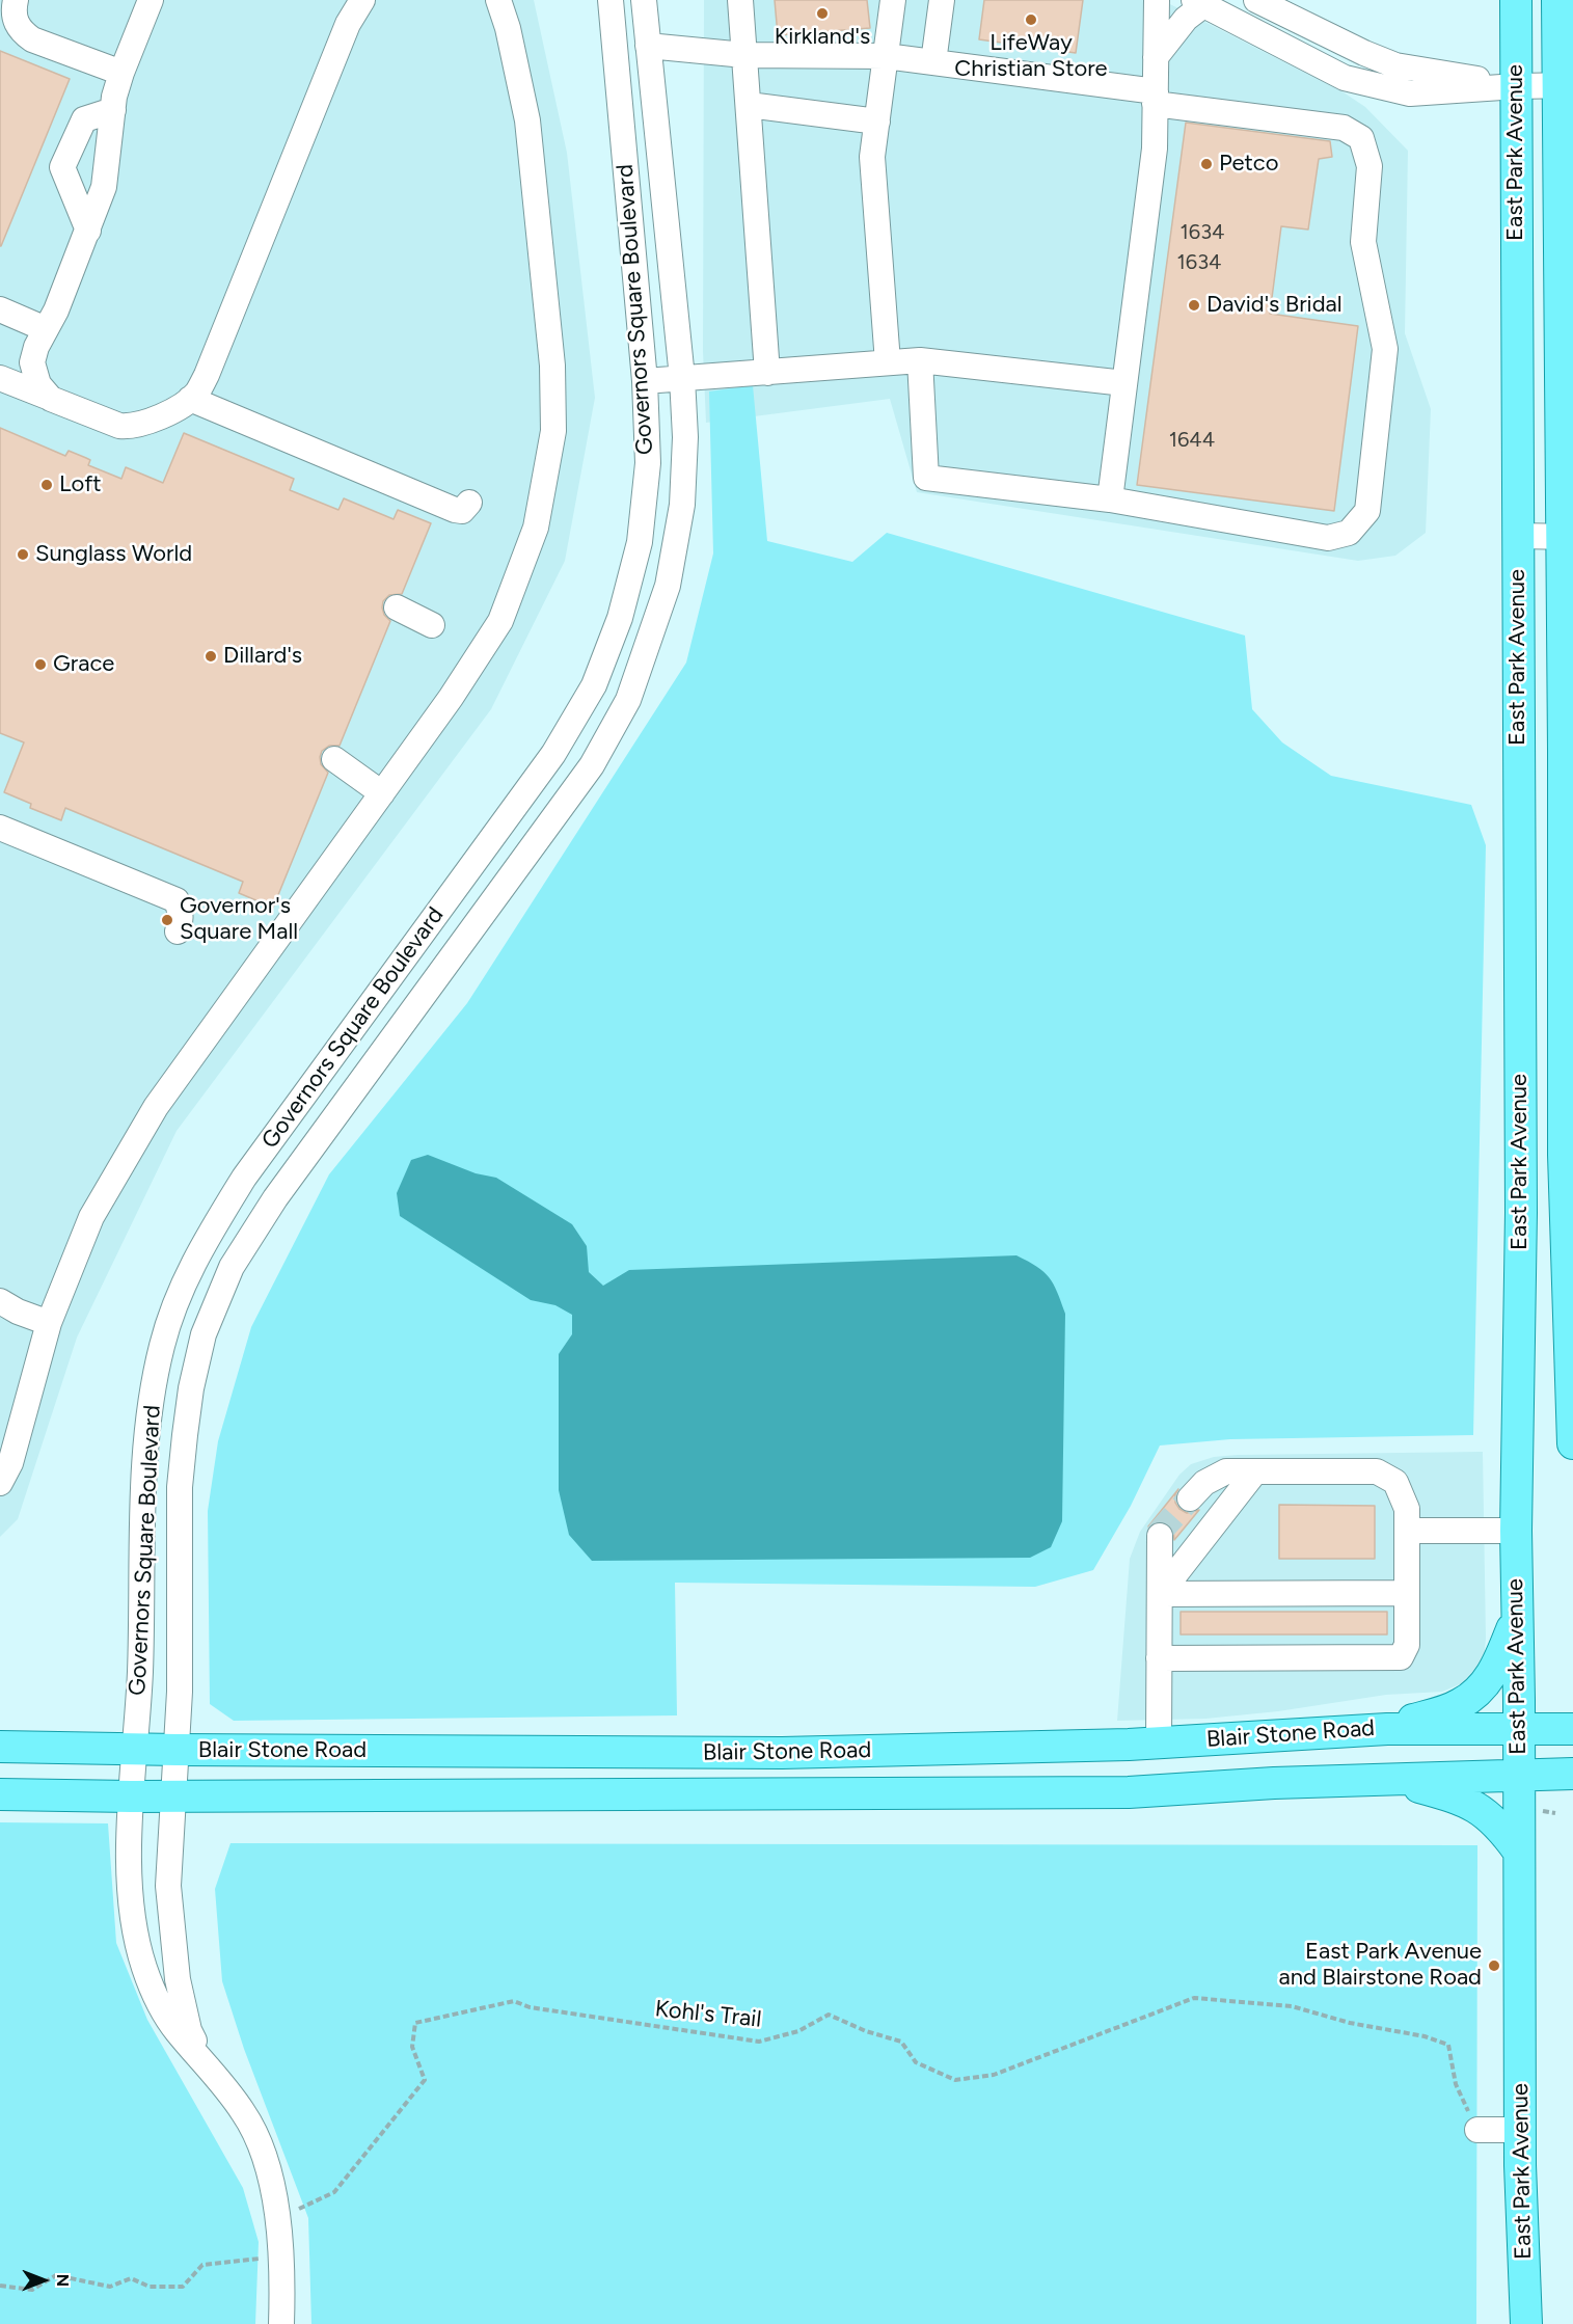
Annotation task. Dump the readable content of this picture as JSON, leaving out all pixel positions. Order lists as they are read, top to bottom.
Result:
{
  "streets": {
    "main road": ["East Park Avenue", "Blair Stone Road"],
    "street": ["Governors Square Boulevard"],
    "path": ["Kohl's Trail"]
  },
  "crossings": [
    ["East Park Avenue", "Blair Stone Road"],
    ["Governors Square Boulevard", "Blair Stone Road"]
  ],
  "places": [
    "Kirkland's",
    "LifeWay Christian Store",
    "Petco",
    "David's Bridal",
    "Loft",
    "Sunglass World",
    "Dillard's",
    "Grace",
    "Governor's Square Mall",
    "East Park Avenue and Blairstone Road"
  ],
  "house_numbers": ["1634", "1634", "1644"],
  "north": "right"
}
